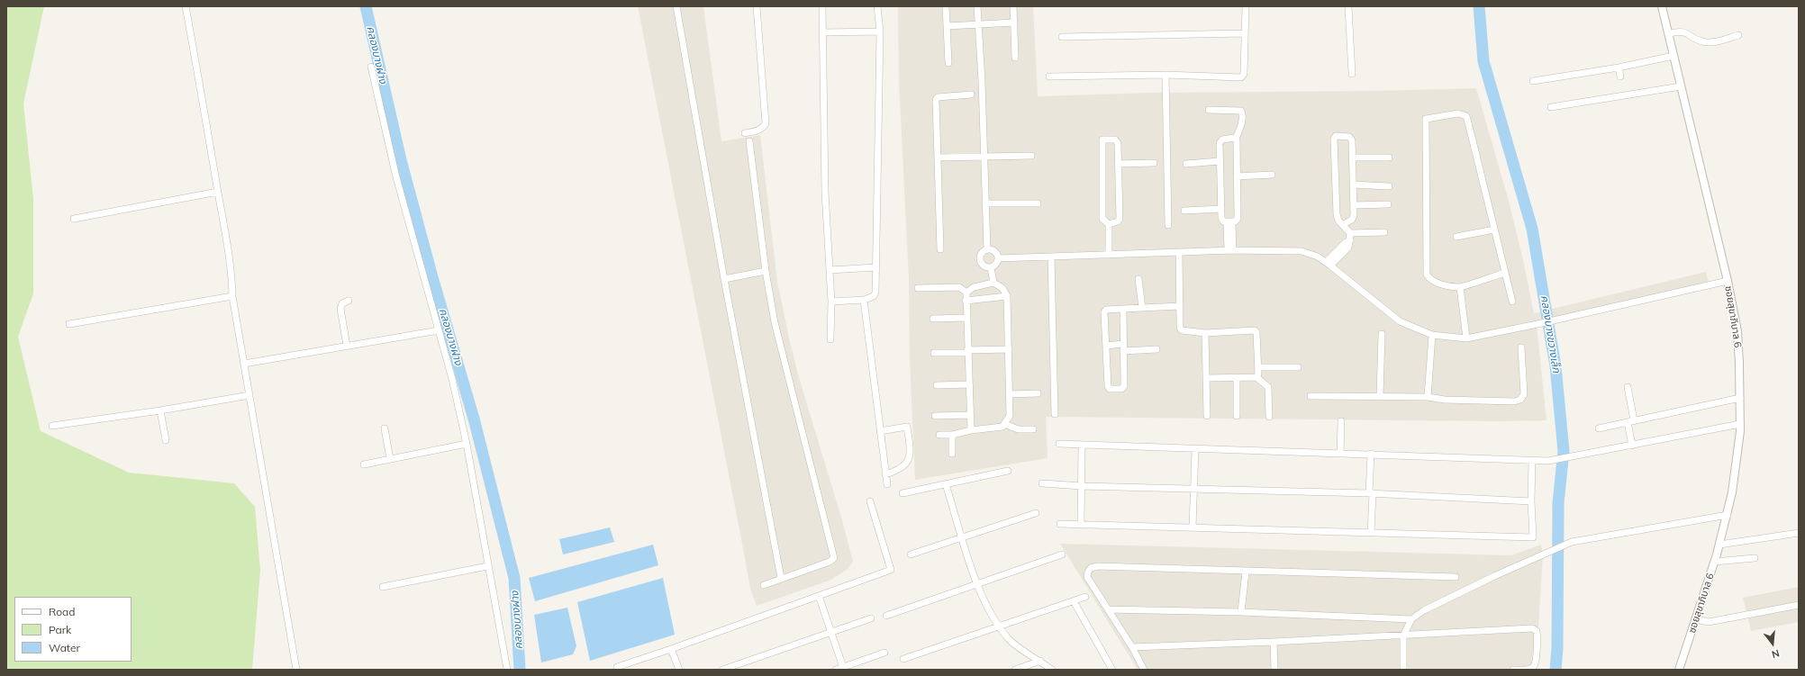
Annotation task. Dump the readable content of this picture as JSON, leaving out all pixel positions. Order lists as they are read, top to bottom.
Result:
{
  "streets": {
    "street": ["ซอยสุขาภิบาล 6"]
  },
  "water": ["คลองบางฝาง", "คลองบางขวางเล็ก"],
  "legend": ["Road", "Park", "Water"],
  "north": "bottom"
}
